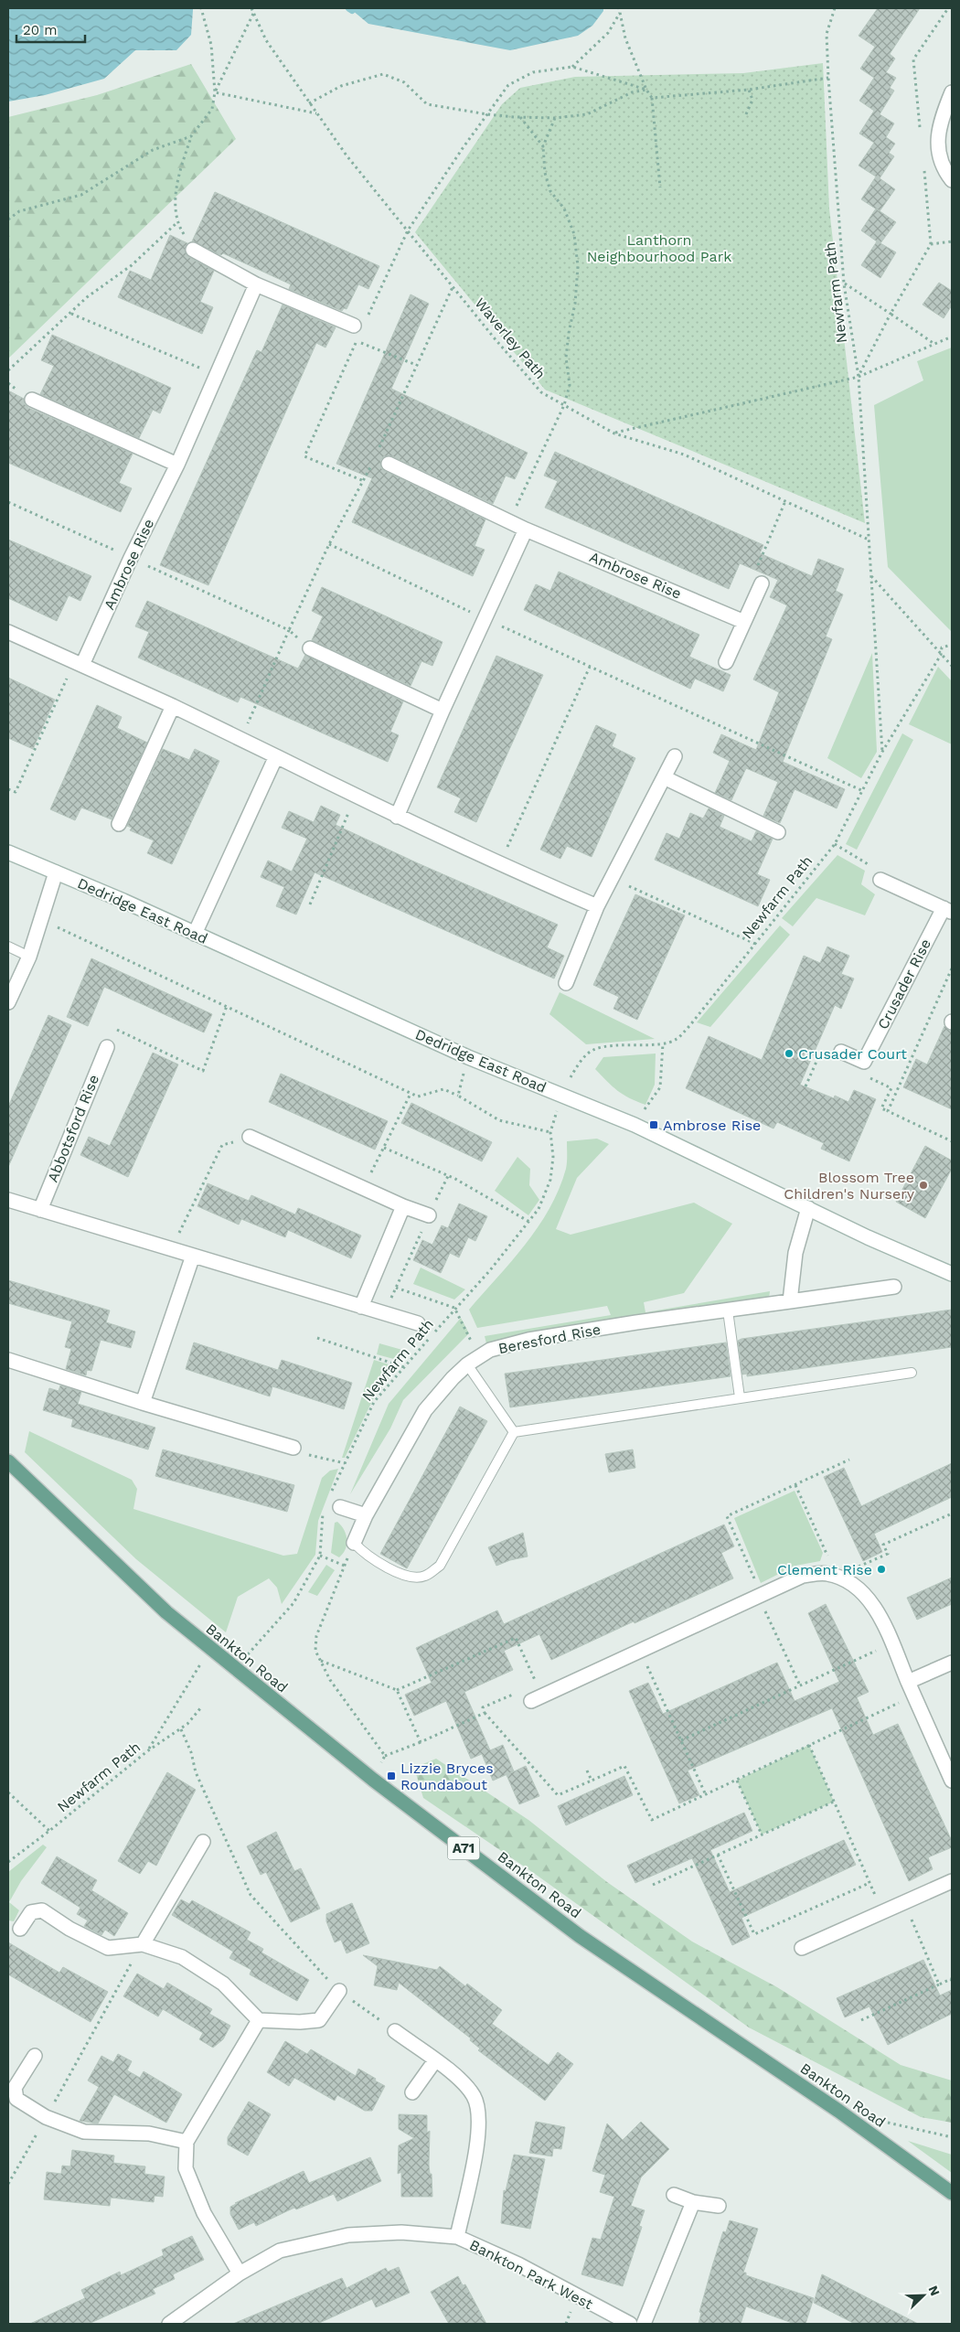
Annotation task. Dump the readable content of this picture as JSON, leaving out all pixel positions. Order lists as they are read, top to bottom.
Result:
{
  "streets": {
    "main road": ["Bankton Road", "A71"],
    "street": [
      "Ambrose Rise",
      "Dedridge East Road",
      "Crusader Rise",
      "Abbotsford Rise",
      "Beresford Rise",
      "Bankton Park West"
    ],
    "path": ["Newfarm Path", "Waverley Path"]
  },
  "crossings": [
    ["Newfarm Path", "Waverley Path"]
  ],
  "parks": ["Lanthorn Neighbourhood Park"],
  "places": {
    "other": ["Crusader Court", "Blossom Tree Children's Nursery", "Clement Rise"],
    "transit": ["Ambrose Rise", "Lizzie Bryces Roundabout"]
  },
  "scale_bar": "20 m",
  "north": "top right"
}
